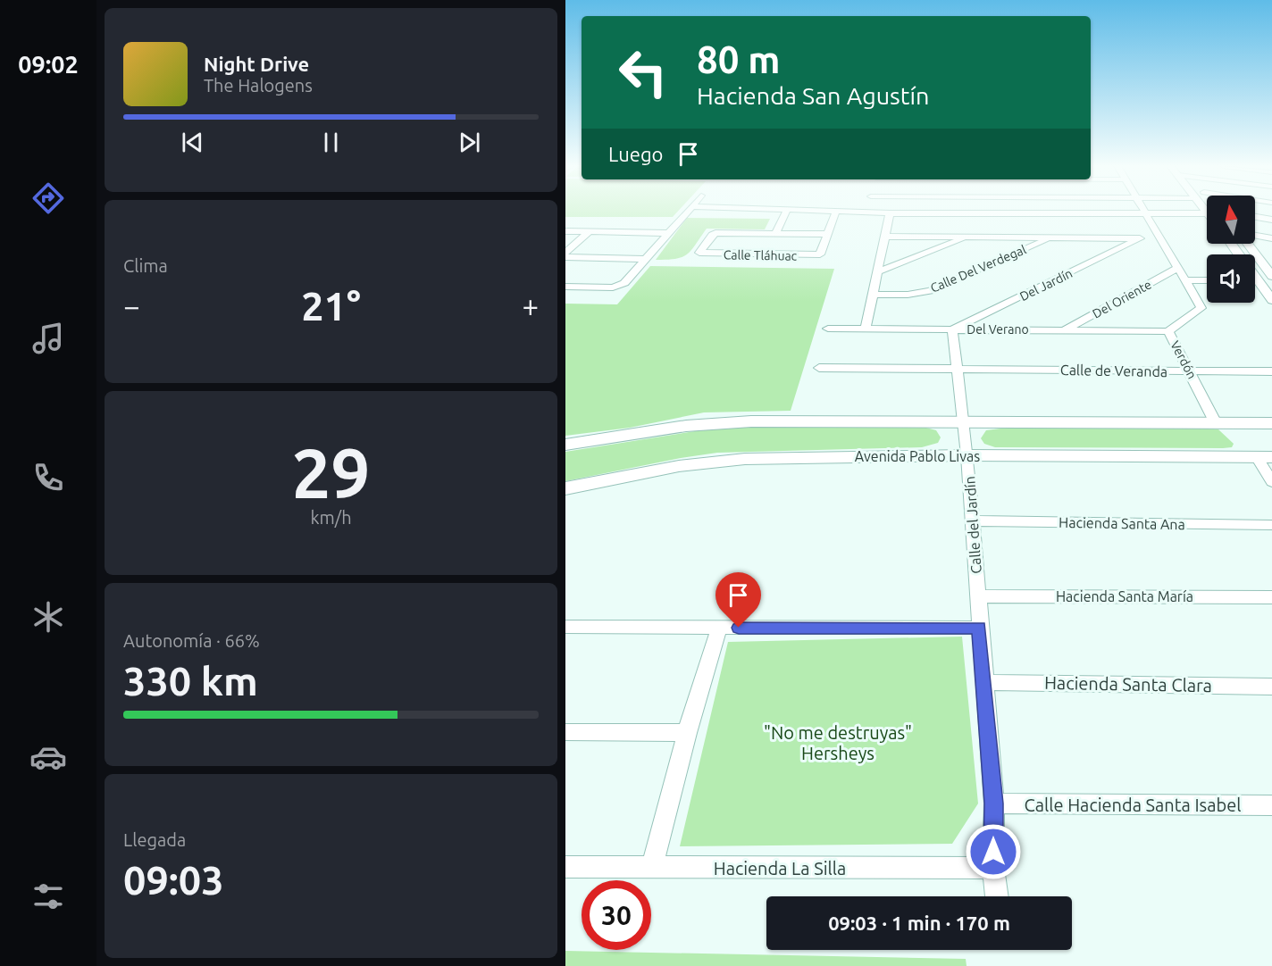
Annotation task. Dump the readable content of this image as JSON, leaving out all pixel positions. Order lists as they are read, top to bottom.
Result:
{
  "streets": {
    "main road": ["Avenida Pablo Livas"],
    "street": [
      "Calle Tláhuac",
      "Calle Del Verdegal",
      "Del Jardín",
      "Del Oriente",
      "Del Verano",
      "Verdón",
      "Calle de Veranda",
      "Hacienda Santa Ana",
      "Calle del Jardín",
      "Hacienda Santa María",
      "Hacienda Santa Clara",
      "Calle Hacienda Santa Isabel",
      "Hacienda La Silla"
    ]
  },
  "crossings": [
    ["Del Jardín", "Del Verano"],
    ["Del Jardín", "Calle del Jardín"],
    ["Del Oriente", "Del Verano"],
    ["Del Oriente", "Verdón"],
    ["Del Verano", "Verdón"],
    ["Del Verano", "Calle del Jardín"],
    ["Verdón", "Calle de Veranda"],
    ["Calle de Veranda", "Calle del Jardín"],
    ["Avenida Pablo Livas", "Calle del Jardín"],
    ["Hacienda Santa Ana", "Calle del Jardín"],
    ["Calle del Jardín", "Hacienda Santa María"],
    ["Calle del Jardín", "Hacienda Santa Clara"],
    ["Calle del Jardín", "Calle Hacienda Santa Isabel"],
    ["Calle del Jardín", "Hacienda La Silla"]
  ],
  "parks": ["\"No me destruyas\" Hersheys"],
  "north": "top",
  "page": {
    "tabs": "09:02",
    "turn": ["80 m", "Hacienda San Agustín"],
    "song": ["Night Drive", "The Halogens"],
    "then": "Luego",
    "tile": [
      "Clima",
      ["29", "km/h"],
      ["Autonomía · 66%", "330 km"],
      ["Llegada", "09:03"]
    ],
    "heat": ["−", "21°", "+"],
    "limit": "30",
    "trip": "09:03 · 1 min · 170 m"
  }
}
